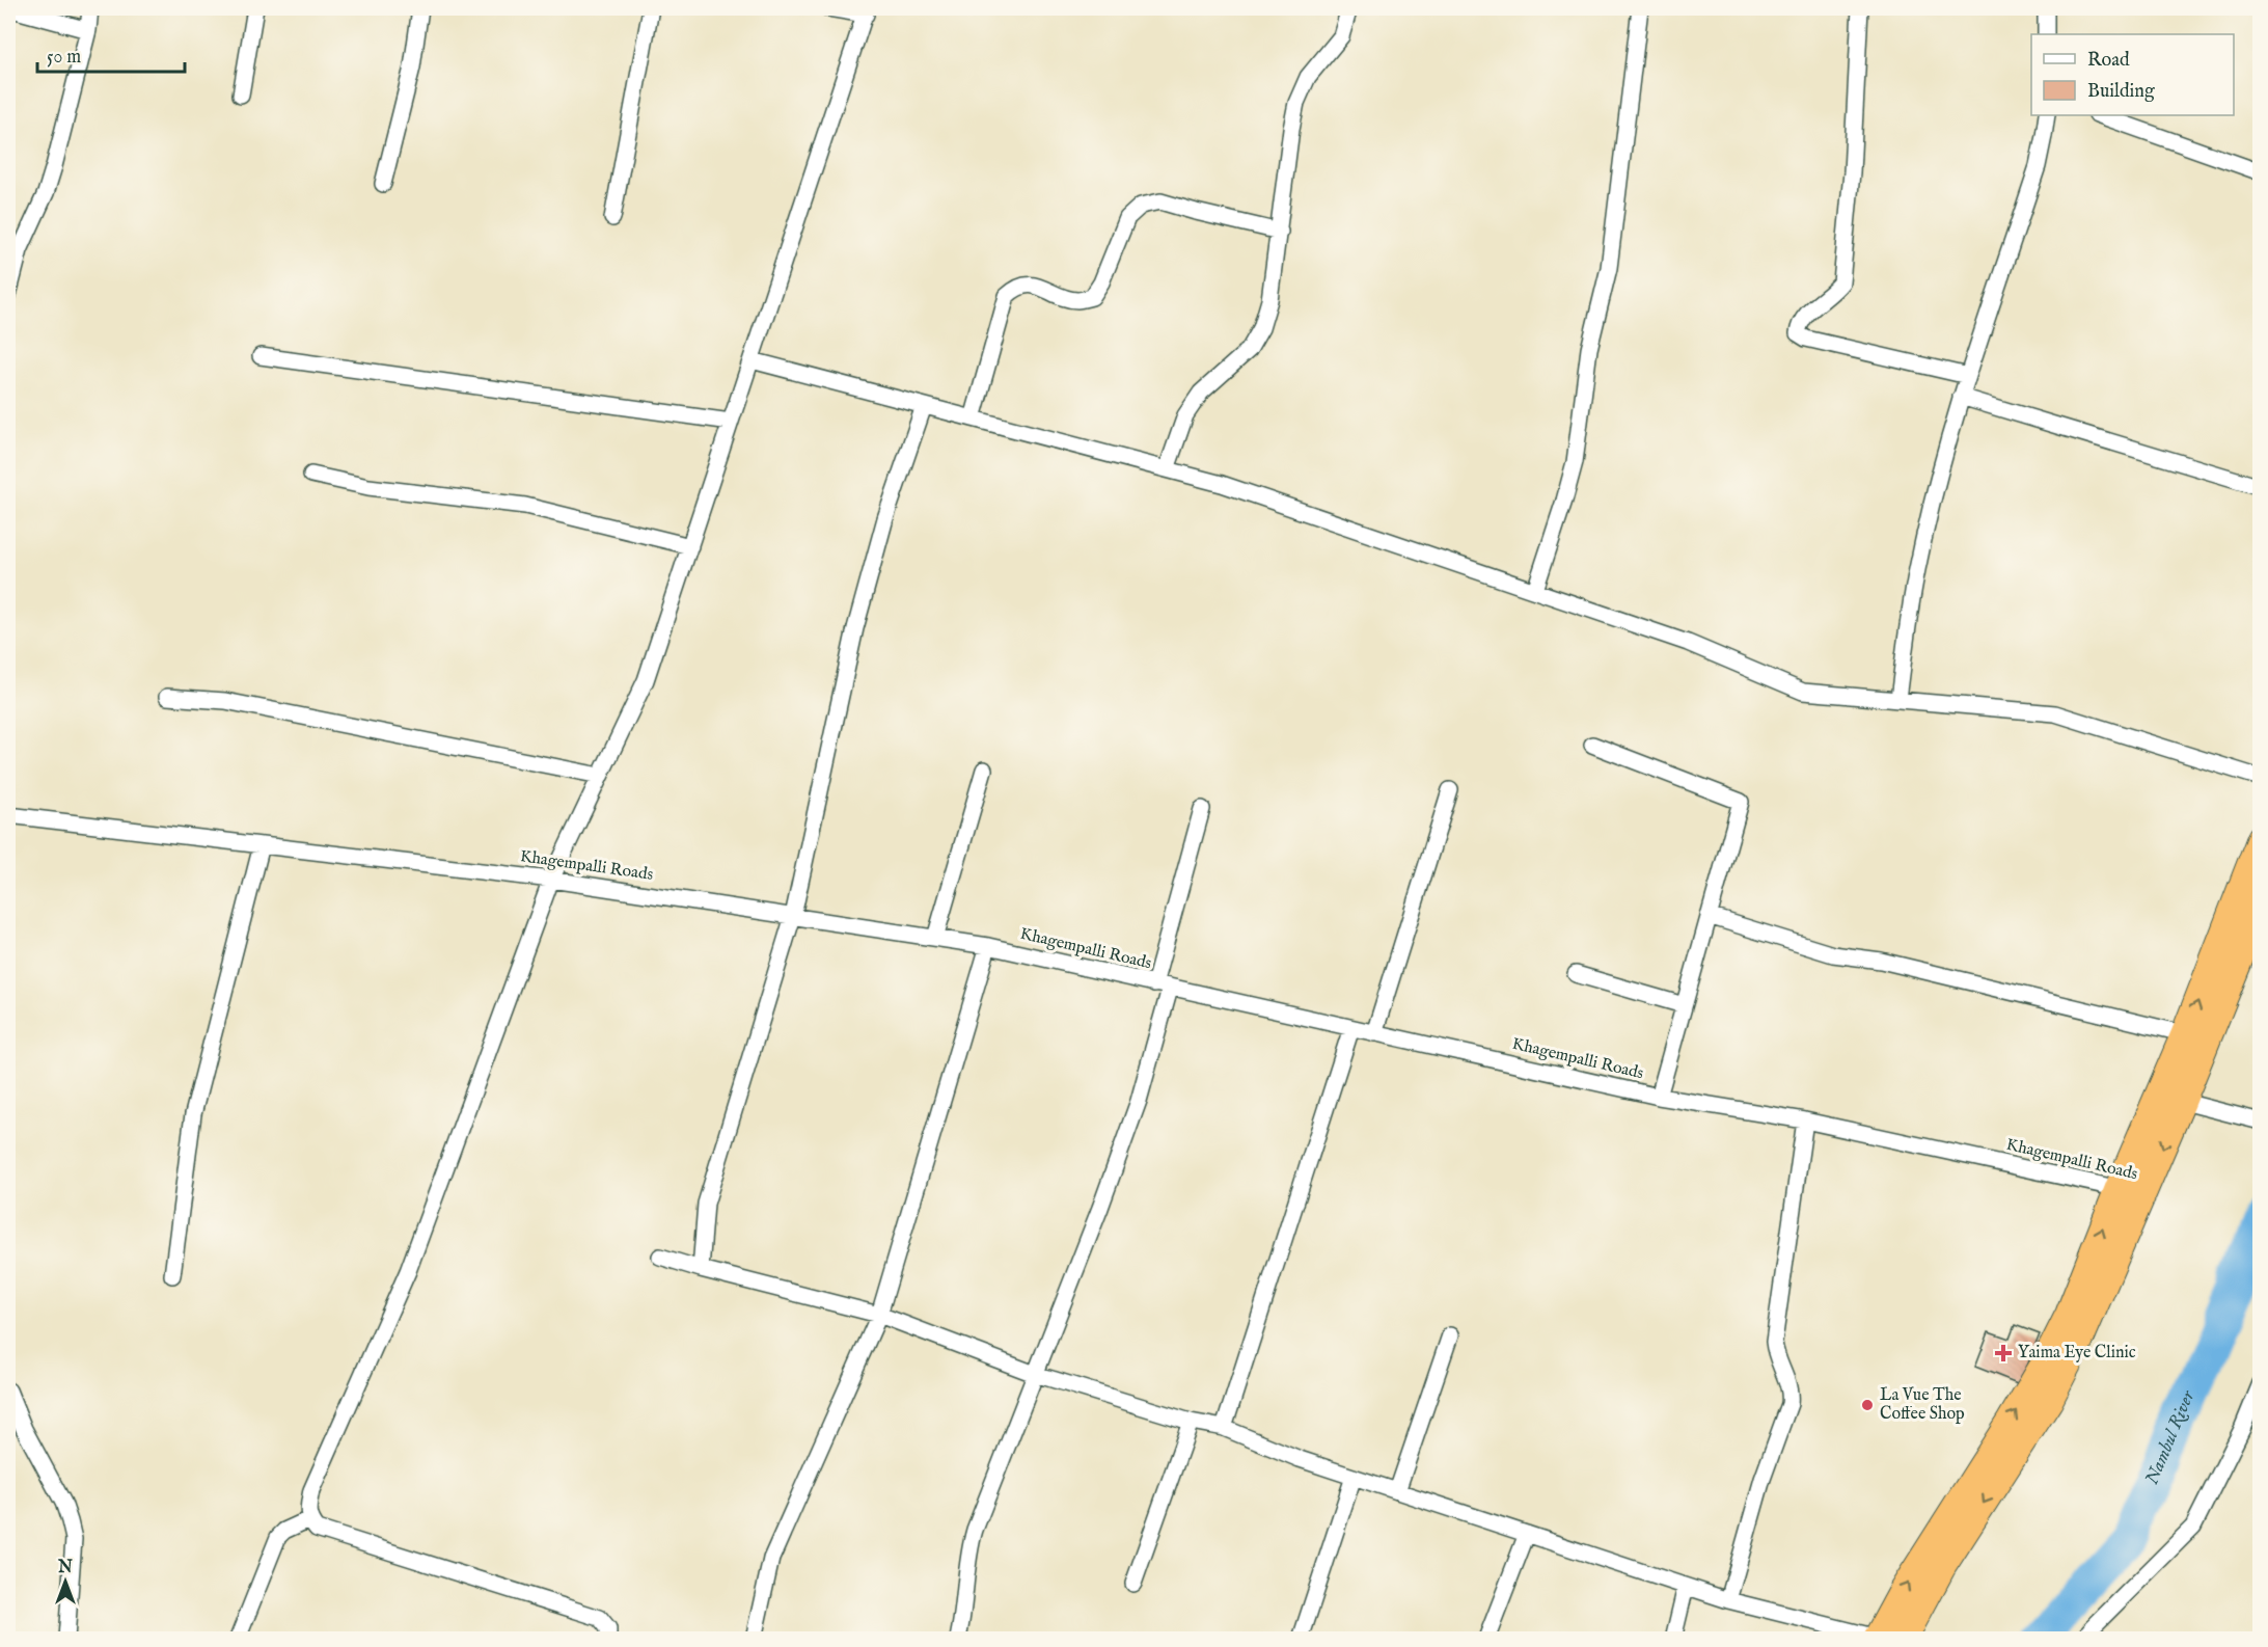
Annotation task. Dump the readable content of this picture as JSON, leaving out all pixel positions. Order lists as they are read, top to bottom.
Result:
{
  "streets": {
    "street": ["Khagempalli Roads"]
  },
  "water": ["Nambul River"],
  "places": {
    "health": ["Yaima Eye Clinic"],
    "other": ["La Vue The Coffee Shop"]
  },
  "legend": ["Road", "Building"],
  "scale_bar": "50 m",
  "north": "top"
}
